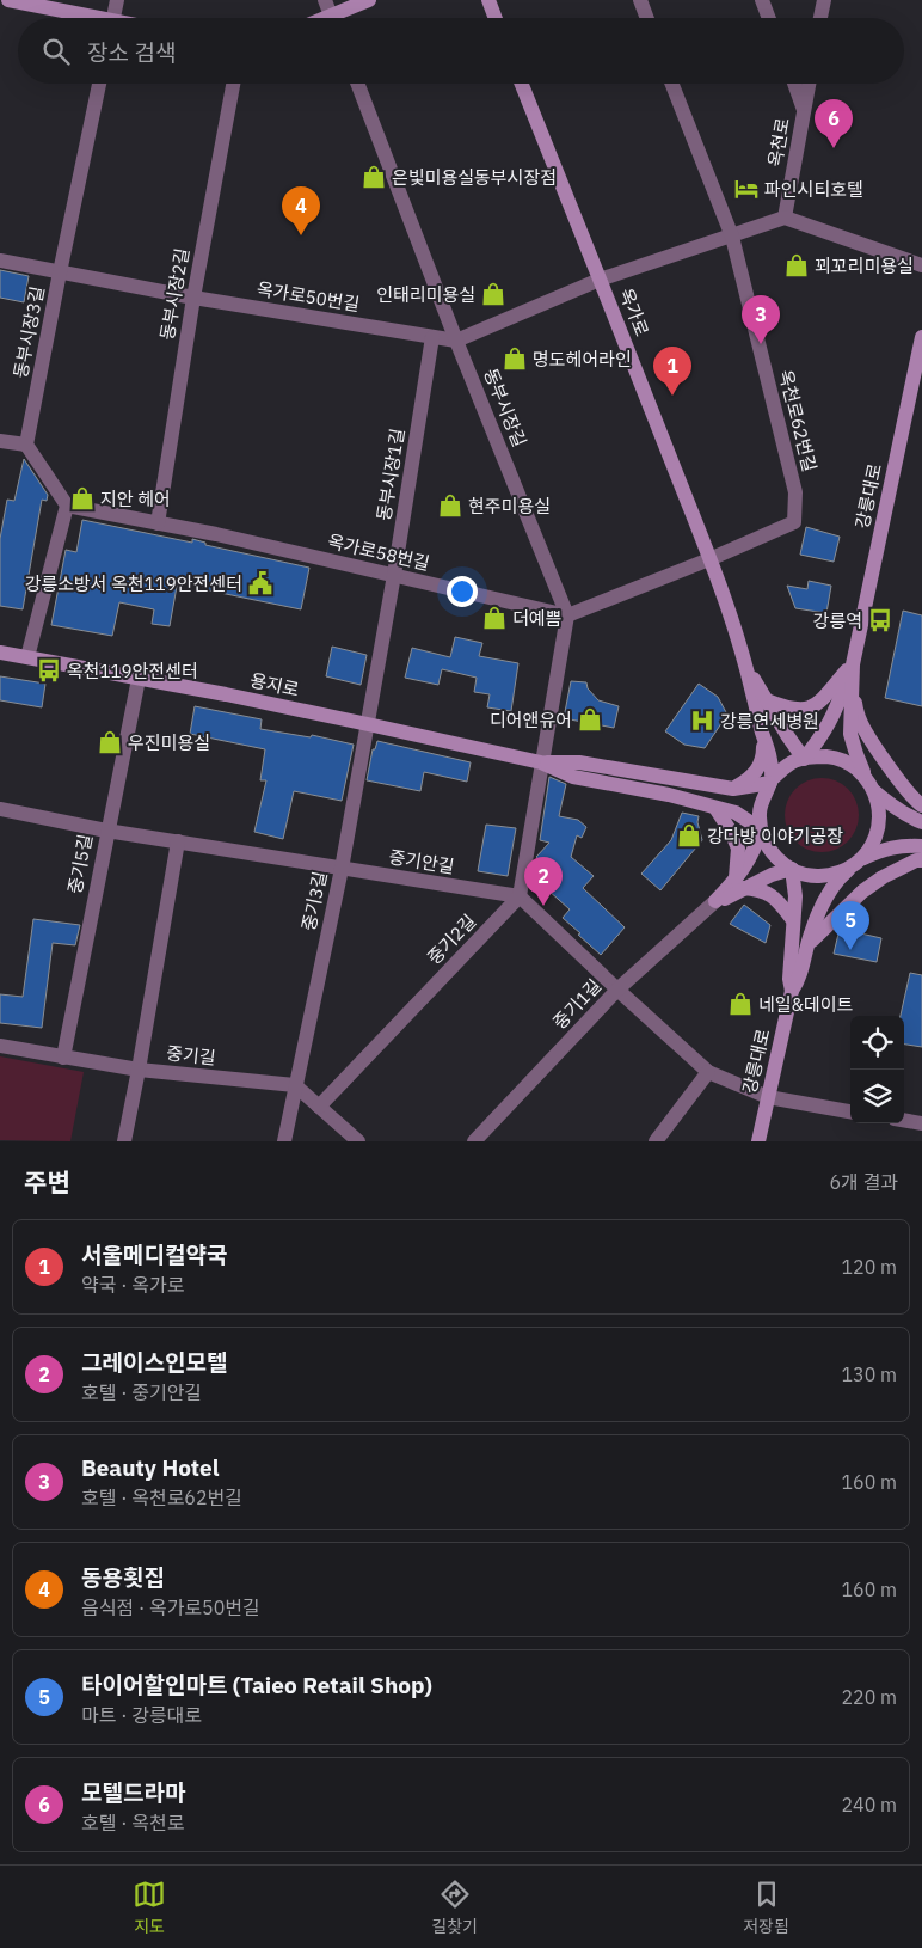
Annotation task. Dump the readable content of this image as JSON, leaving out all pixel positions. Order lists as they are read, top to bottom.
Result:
{
  "streets": {
    "street": [
      "옥천로",
      "동부시장2길",
      "옥가로50번길",
      "옥가로",
      "동부시장3길",
      "동부시장길",
      "옥천로62번길",
      "동부시장1길",
      "강릉대로",
      "옥가로58번길",
      "용지로",
      "중기안길",
      "중기5길",
      "중기3길",
      "중기2길",
      "중기1길",
      "중기길"
    ]
  },
  "crossings": [
    ["동부시장2길", "옥가로50번길"],
    ["동부시장2길", "옥가로58번길"],
    ["옥가로50번길", "동부시장3길"],
    ["옥가로50번길", "동부시장길"],
    ["옥가로50번길", "동부시장1길"],
    ["옥가로", "옥천로62번길"],
    ["동부시장길", "옥가로58번길"],
    ["동부시장1길", "옥가로58번길"],
    ["동부시장1길", "용지로"],
    ["동부시장1길", "중기3길"],
    ["용지로", "중기5길"],
    ["용지로", "중기3길"],
    ["중기안길", "중기5길"],
    ["중기안길", "중기3길"],
    ["중기안길", "중기2길"],
    ["중기5길", "중기길"],
    ["중기3길", "중기길"]
  ],
  "places": {
    "shop": [
      "은빛미용실동부시장점",
      "꾀꼬리미용실",
      "인태리미용실",
      "명도헤어라인",
      "지안 헤어",
      "현주미용실",
      "더예쁨",
      "디어앤유어",
      "우진미용실",
      "강다방 이야기공장",
      "네일&데이트"
    ],
    "hotel": ["파인시티호텔"],
    "public building": ["강릉소방서 옥천119안전센터"],
    "bus stop": ["강릉역", "옥천119안전센터"],
    "hospital": ["강릉연세병원"]
  },
  "page": {
    "search": "장소 검색",
    "pins": [
      "6",
      "4",
      "3",
      "1",
      "2",
      "5"
    ],
    "heading": ["주변", "6개 결과"],
    "list": [
      {
        "mark": "1",
        "name": "서울메디컬약국",
        "note": "약국 · 옥가로",
        "value": "120 m"
      },
      {
        "mark": "2",
        "name": "그레이스인모텔",
        "note": "호텔 · 중기안길",
        "value": "130 m"
      },
      {
        "mark": "3",
        "name": "Beauty Hotel",
        "note": "호텔 · 옥천로62번길",
        "value": "160 m"
      },
      {
        "mark": "4",
        "name": "동용횟집",
        "note": "음식점 · 옥가로50번길",
        "value": "160 m"
      },
      {
        "mark": "5",
        "name": "타이어할인마트 (Taieo Retail Shop)",
        "note": "마트 · 강릉대로",
        "value": "220 m"
      },
      {
        "mark": "6",
        "name": "모텔드라마",
        "note": "호텔 · 옥천로",
        "value": "240 m"
      }
    ],
    "nav": ["지도", "길찾기", "저장됨"]
  }
}
